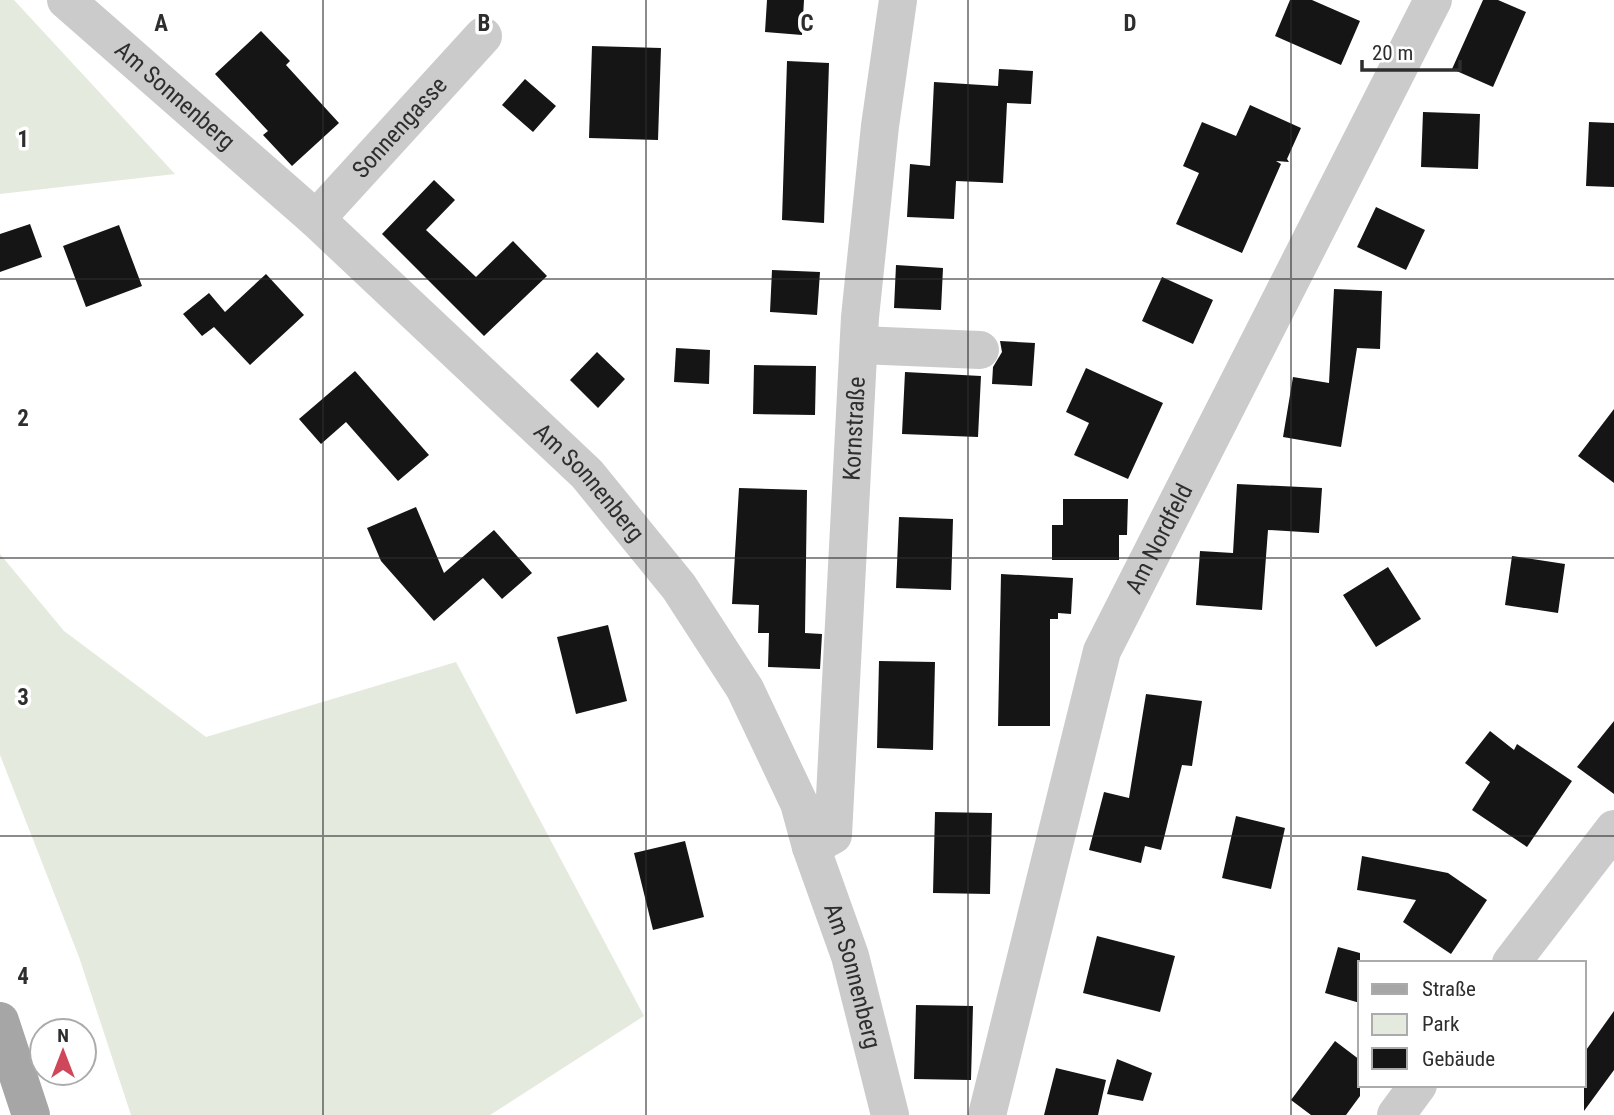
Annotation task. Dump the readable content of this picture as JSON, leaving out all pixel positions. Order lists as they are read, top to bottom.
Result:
{
  "streets": {
    "street": [
      "Am Sonnenberg",
      "Sonnengasse",
      "Kornstraße",
      "Am Nordfeld"
    ]
  },
  "crossings": [
    ["Am Sonnenberg", "Sonnengasse"],
    ["Am Sonnenberg", "Kornstraße"]
  ],
  "legend": ["Straße", "Park", "Gebäude"],
  "scale_bar": "20 m",
  "north": "top",
  "grid": {
    "columns": [
      "A",
      "B",
      "C",
      "D"
    ],
    "rows": [
      "1",
      "2",
      "3",
      "4"
    ]
  }
}
